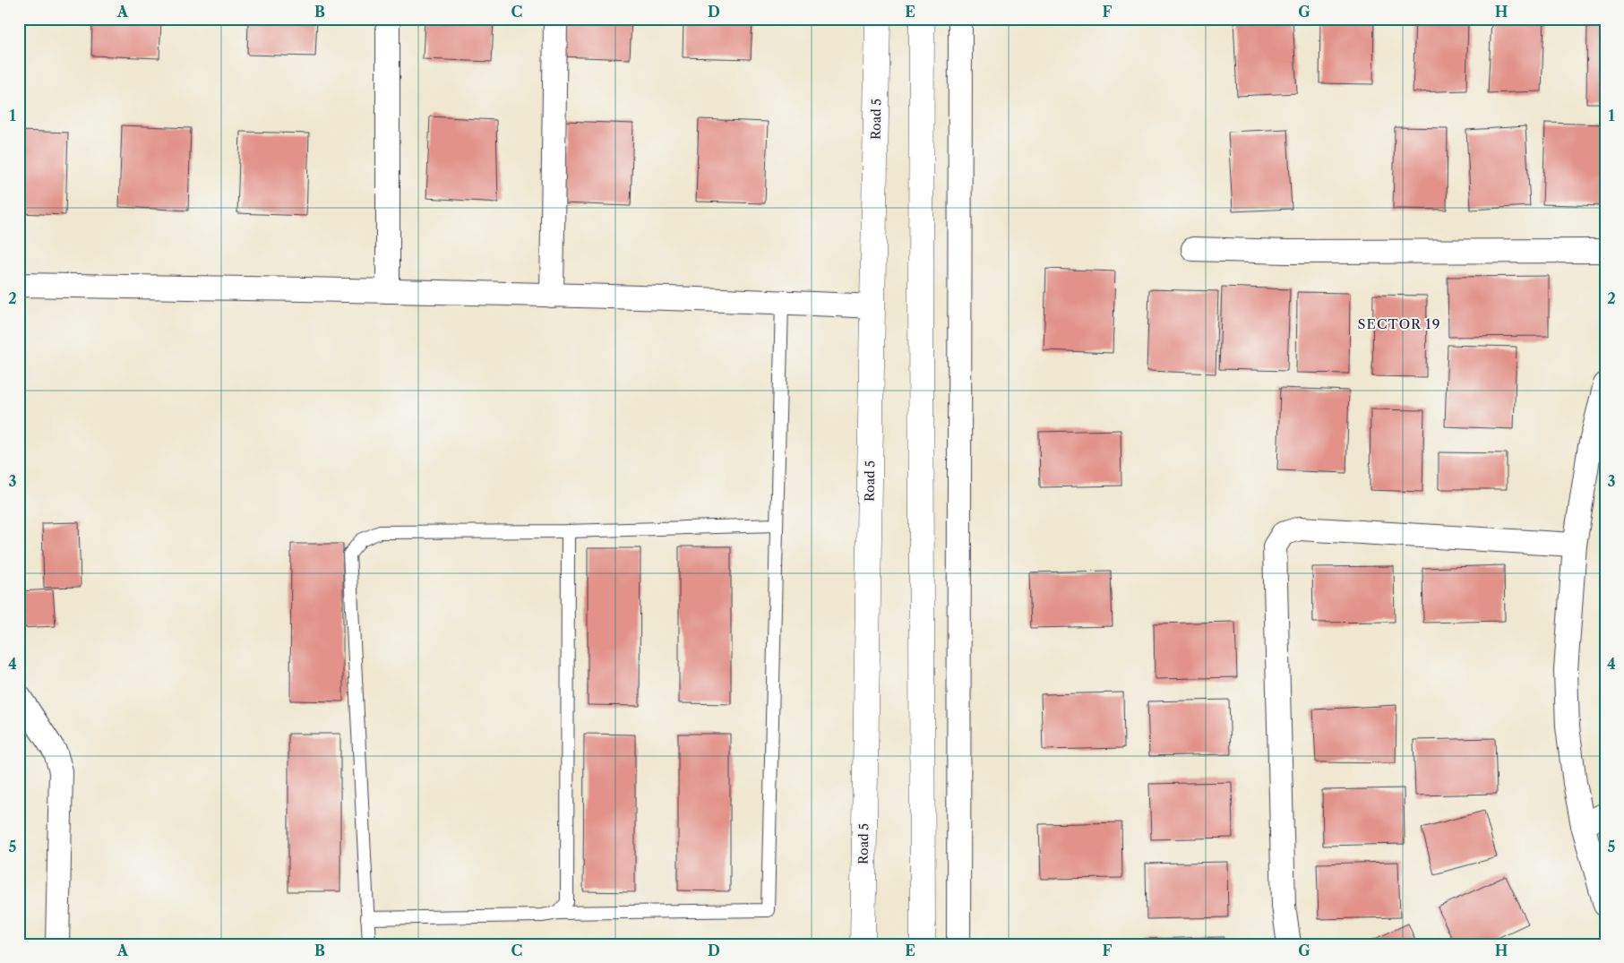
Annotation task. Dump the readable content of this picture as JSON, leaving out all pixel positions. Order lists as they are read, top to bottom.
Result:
{
  "streets": {
    "street": ["Road 5"]
  },
  "districts": ["SECTOR 19"],
  "grid": {
    "columns": [
      "A",
      "B",
      "C",
      "D",
      "E",
      "F",
      "G",
      "H"
    ],
    "rows": [
      "1",
      "2",
      "3",
      "4",
      "5"
    ]
  }
}
